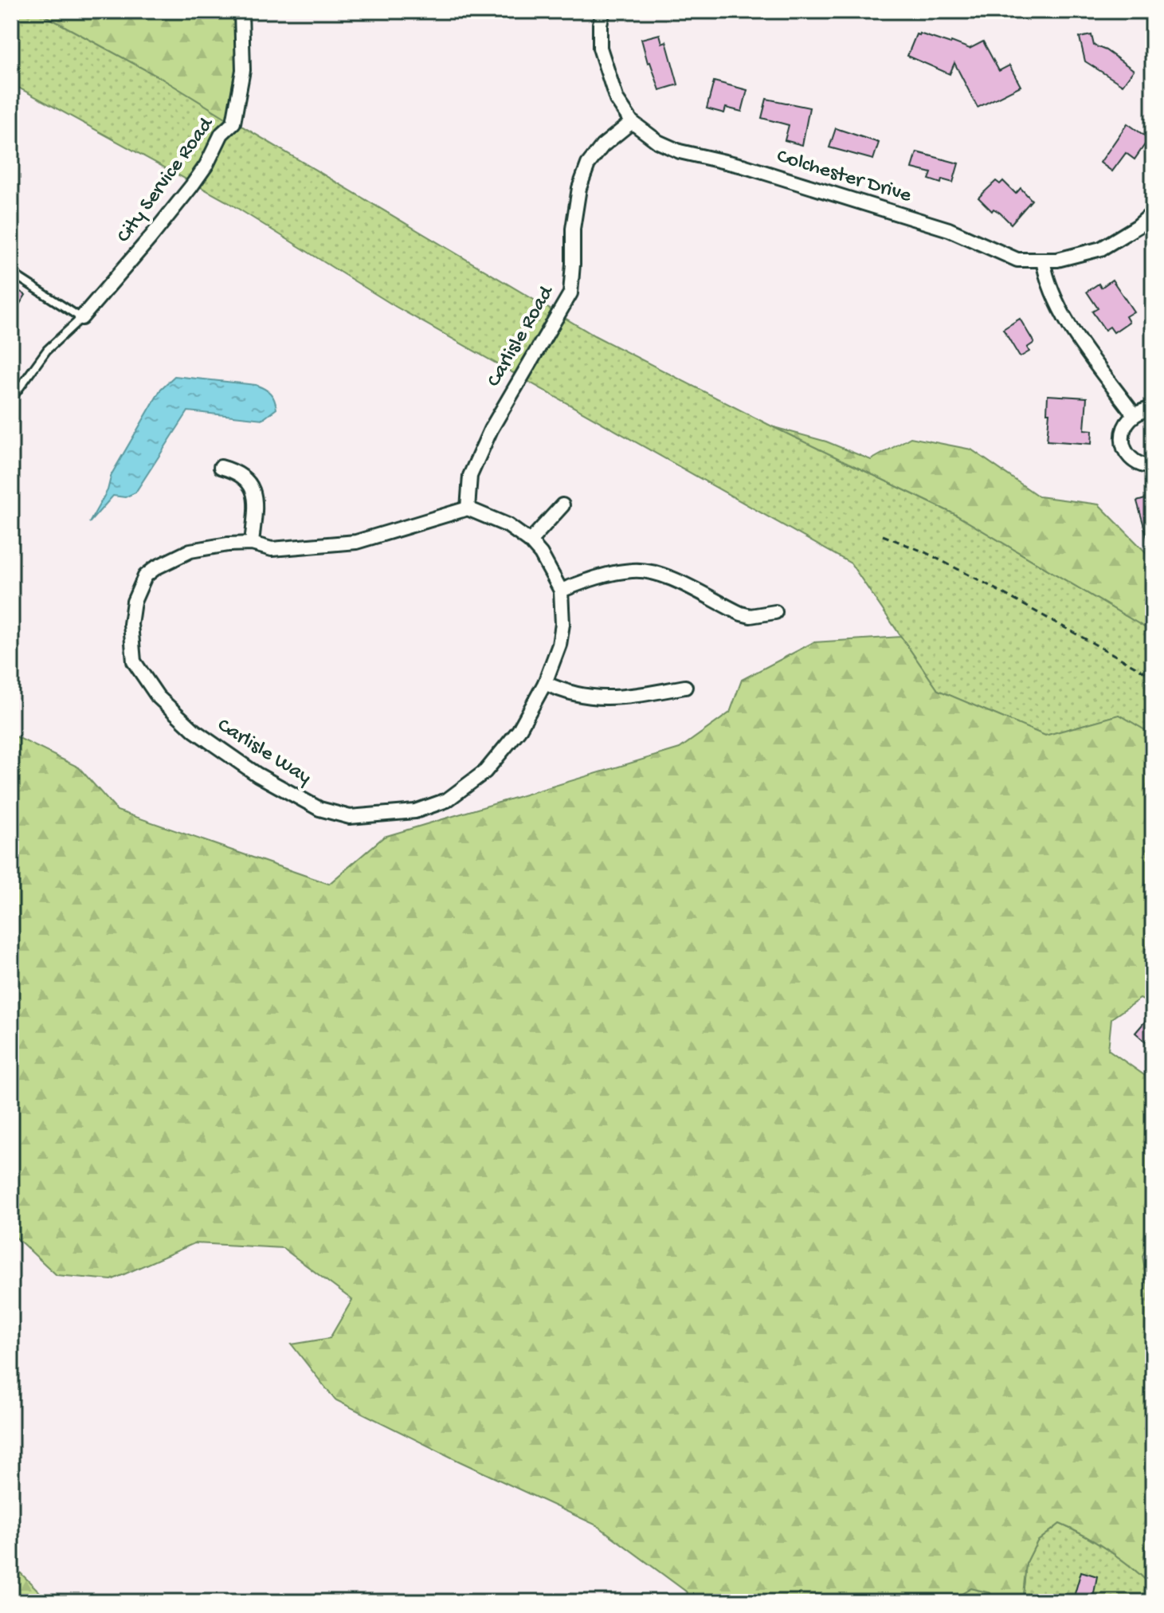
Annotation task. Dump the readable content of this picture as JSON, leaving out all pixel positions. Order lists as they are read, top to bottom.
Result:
{
  "streets": {
    "street": [
      "Colchester Drive",
      "City Service Road",
      "Carlisle Road",
      "Carlisle Way"
    ]
  },
  "crossings": [
    ["Colchester Drive", "Carlisle Road"],
    ["Carlisle Road", "Carlisle Way"]
  ]
}
